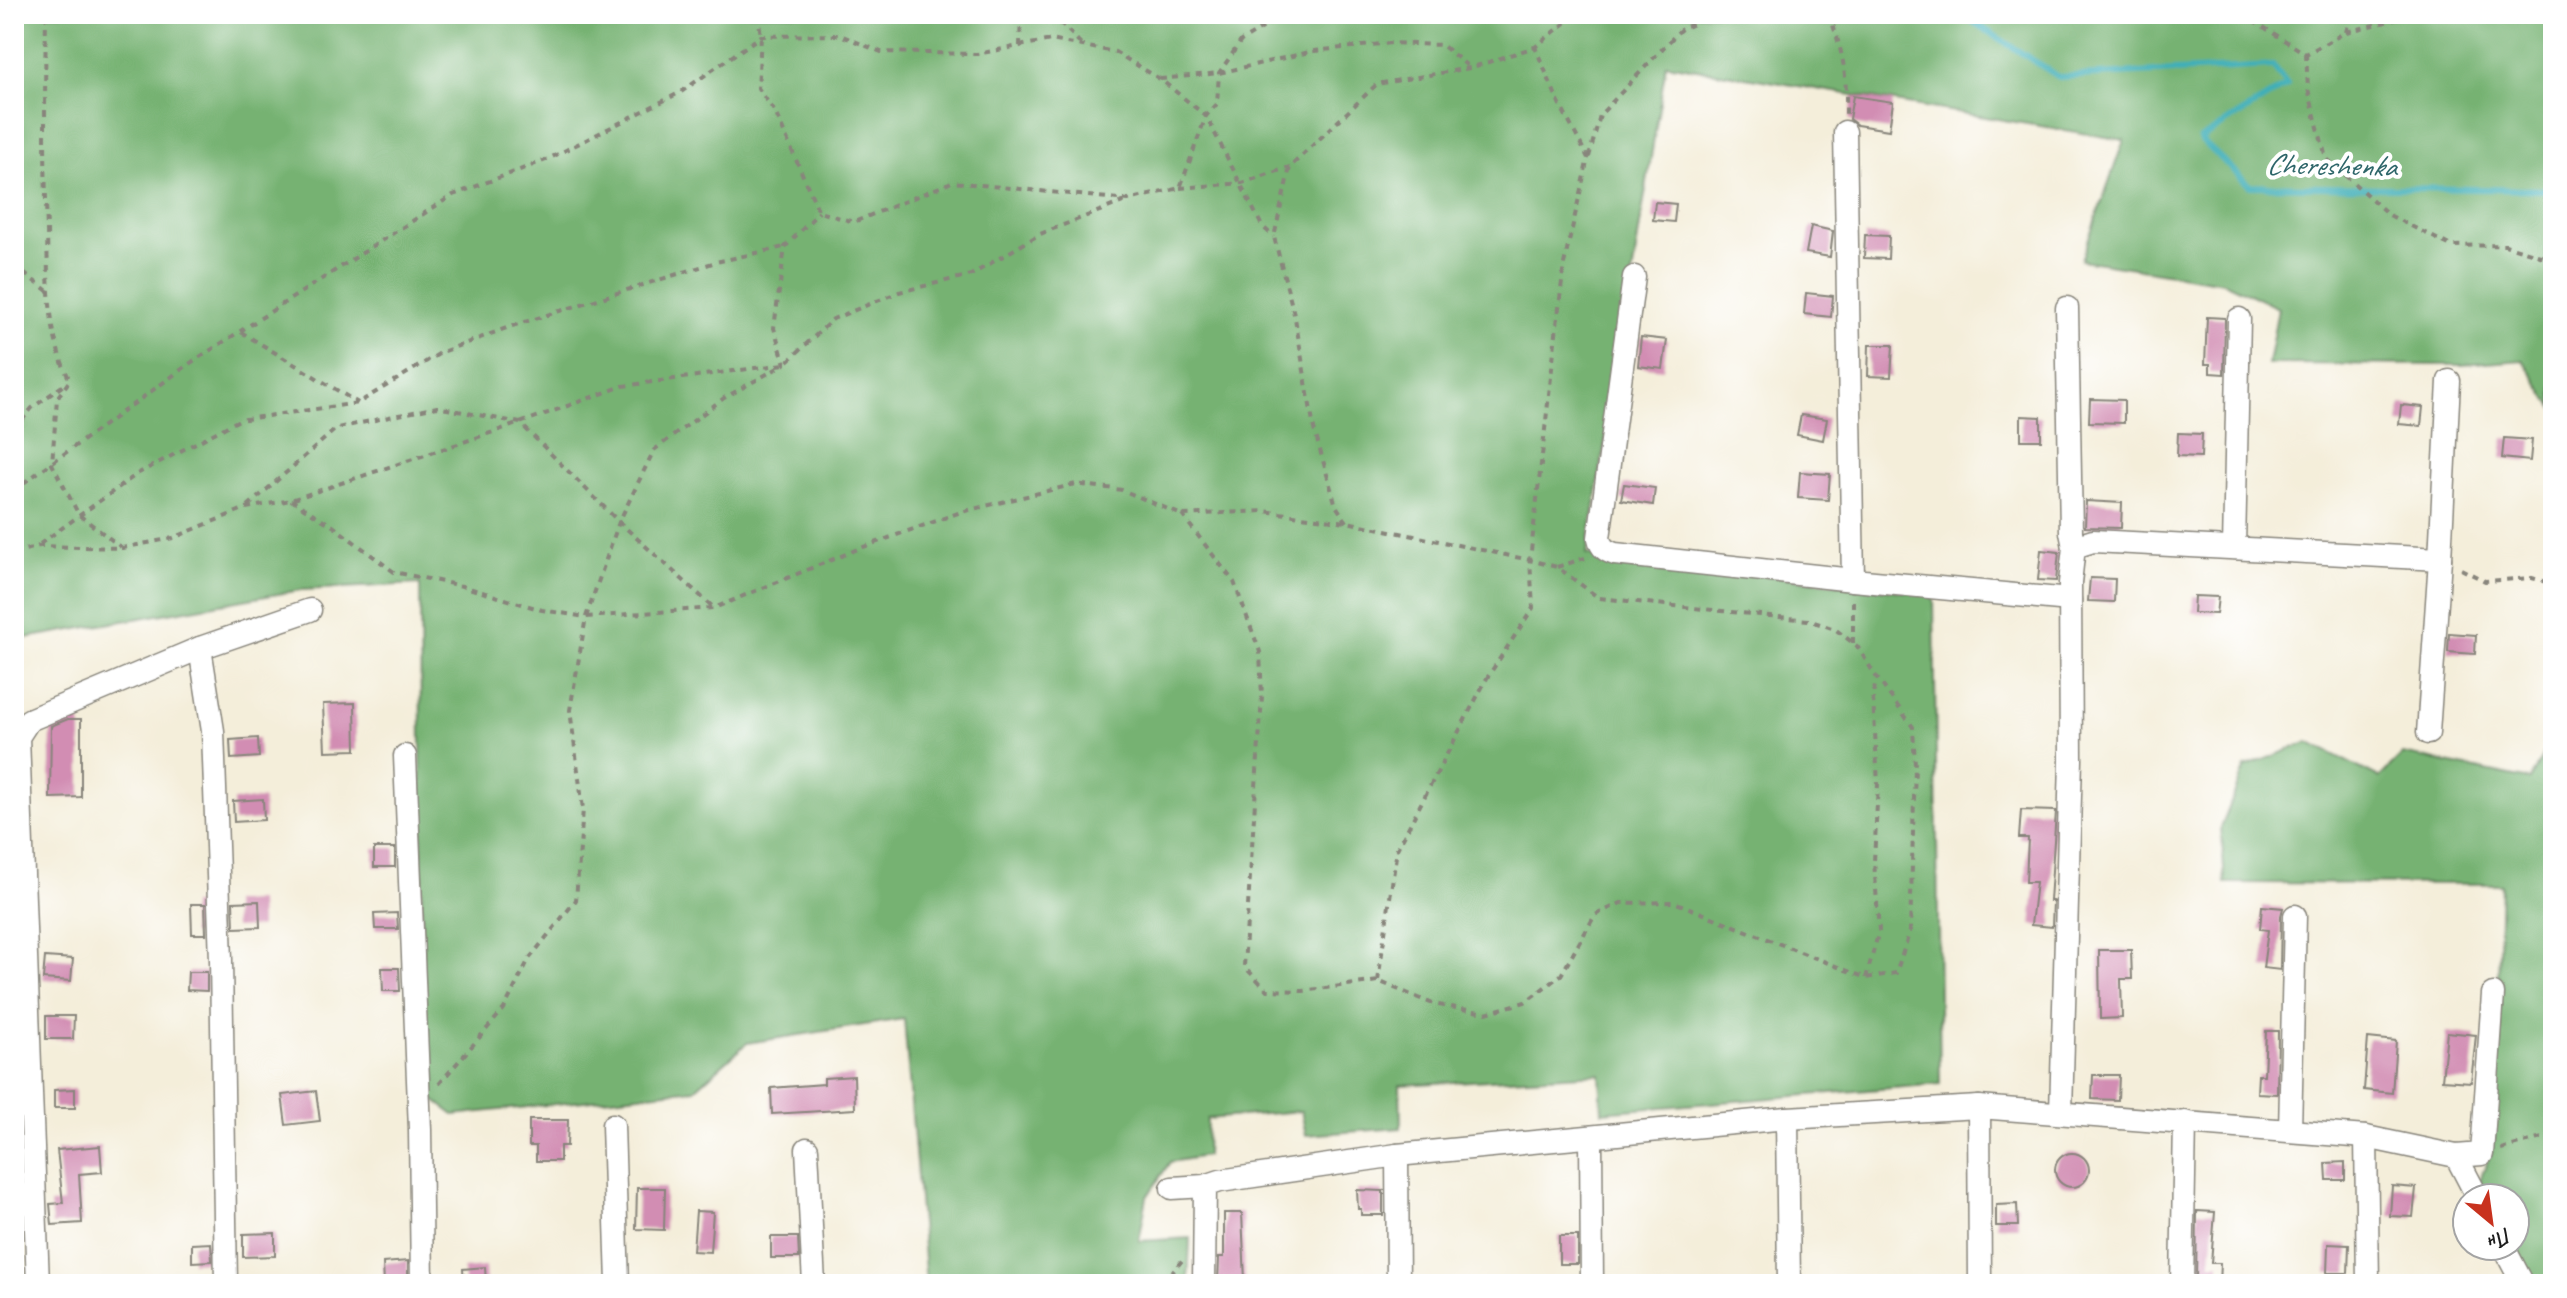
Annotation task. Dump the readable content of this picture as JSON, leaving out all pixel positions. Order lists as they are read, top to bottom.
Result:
{
  "water": ["Chereshenka"],
  "north": "bottom right"
}
